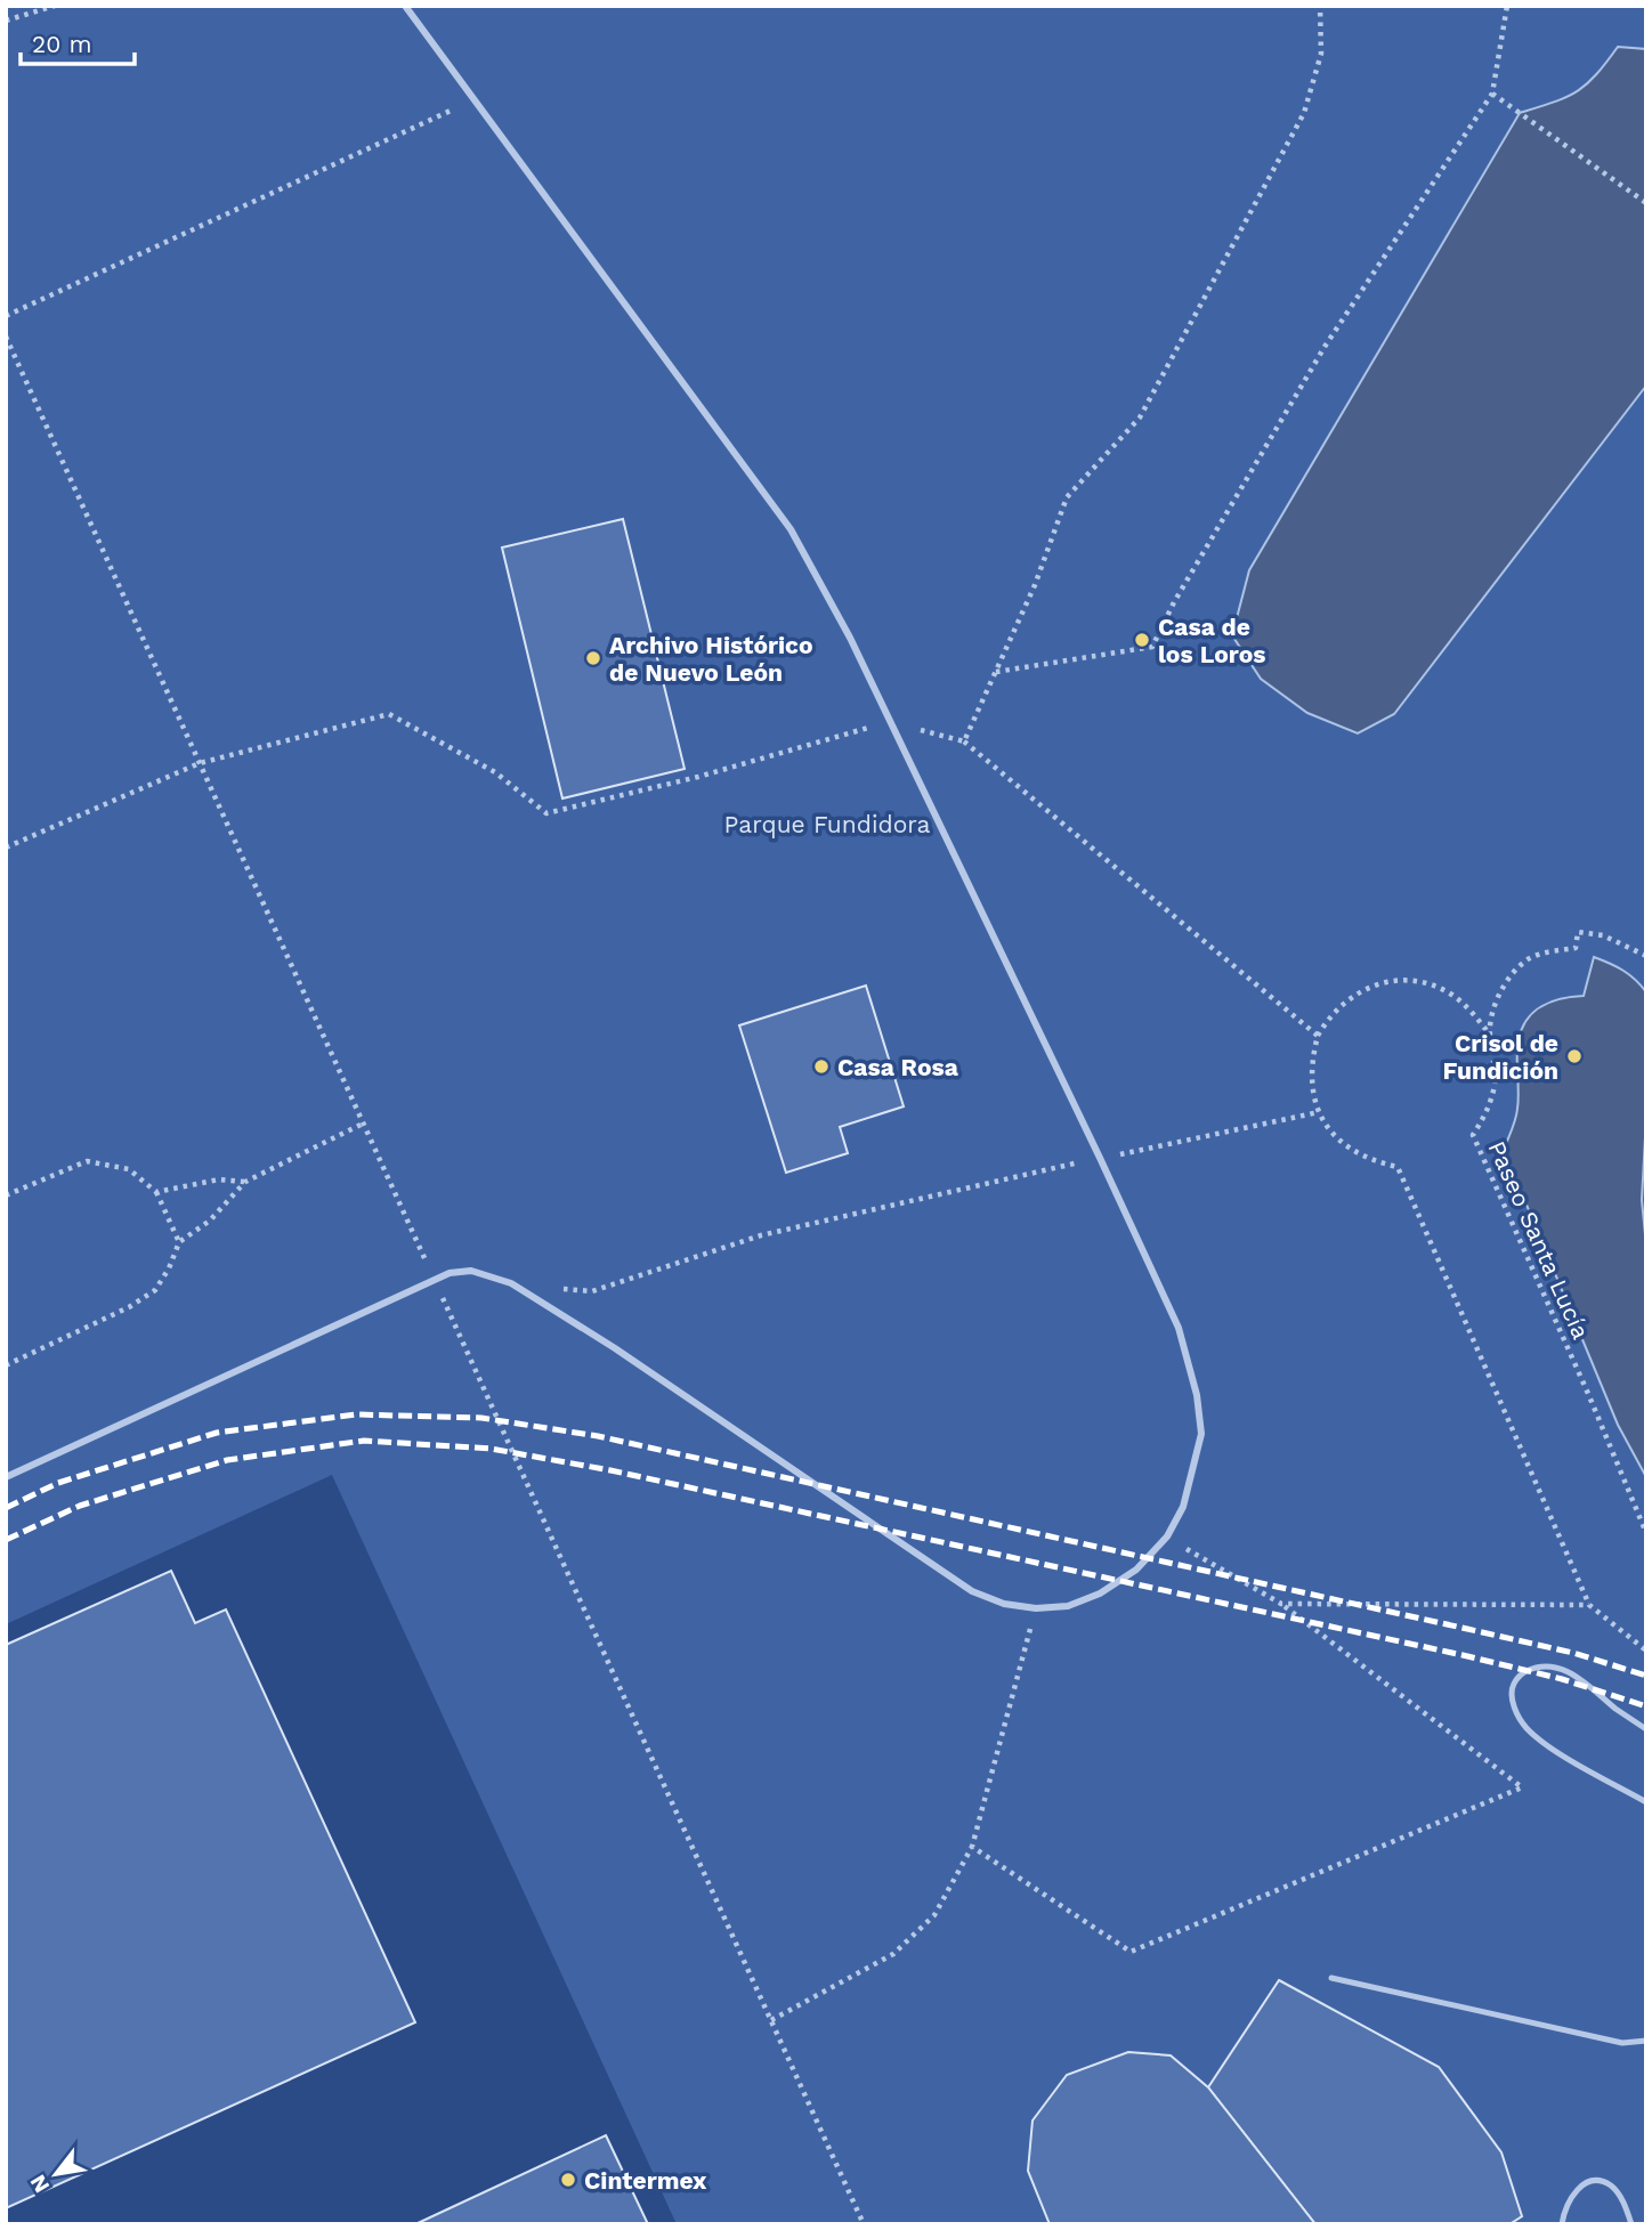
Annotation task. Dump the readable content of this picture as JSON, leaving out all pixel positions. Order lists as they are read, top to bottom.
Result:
{
  "streets": {
    "path": ["Paseo Santa Lucía"]
  },
  "parks": ["Parque Fundidora"],
  "places": [
    "Casa de los Loros",
    "Archivo Histórico de Nuevo León",
    "Crisol de Fundición",
    "Casa Rosa",
    "Cintermex"
  ],
  "scale_bar": "20 m",
  "north": "bottom left"
}
